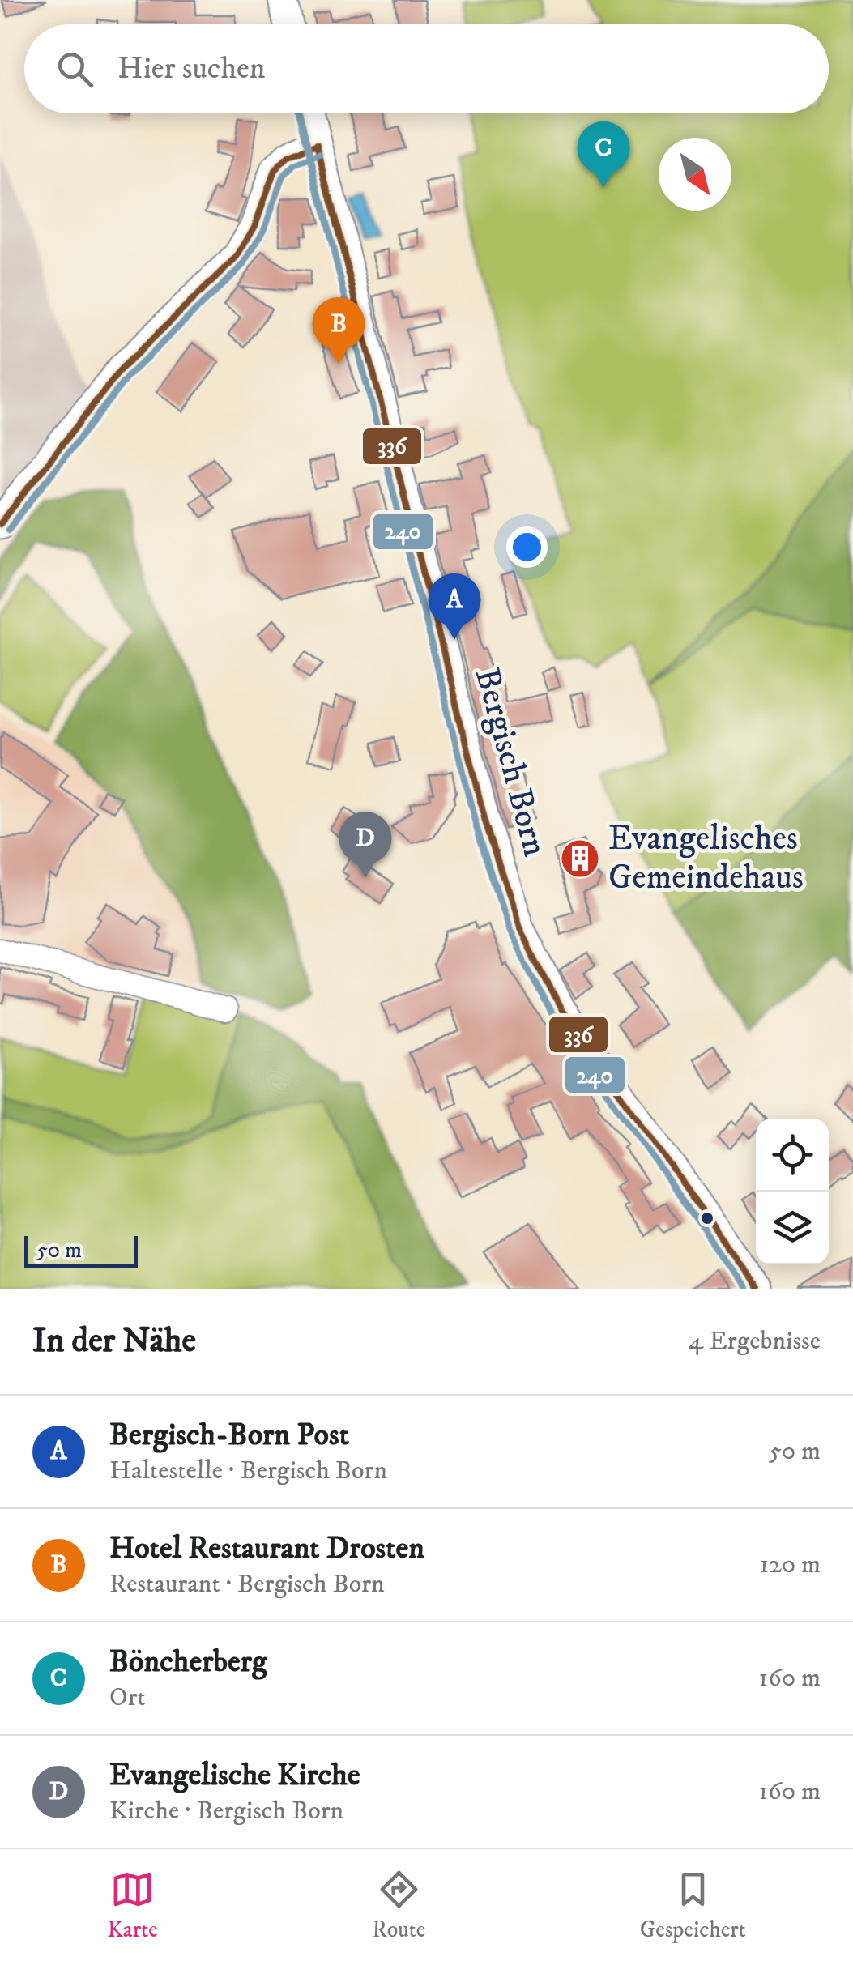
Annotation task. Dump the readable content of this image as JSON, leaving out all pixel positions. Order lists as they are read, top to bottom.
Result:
{
  "streets": {
    "main road": ["Bergisch Born"]
  },
  "places": {
    "building": ["Evangelisches Gemeindehaus"]
  },
  "lines": ["transit line 240", "transit line 336"],
  "scale_bar": "50 m",
  "north": "bottom right",
  "page": {
    "search": "Hier suchen",
    "pins": [
      "C",
      "B",
      "A",
      "D"
    ],
    "scale": "50 m",
    "heading": ["In der Nähe", "4 Ergebnisse"],
    "list": [
      {
        "mark": "A",
        "name": "Bergisch-Born Post",
        "note": "Haltestelle · Bergisch Born",
        "value": "50 m"
      },
      {
        "mark": "B",
        "name": "Hotel Restaurant Drosten",
        "note": "Restaurant · Bergisch Born",
        "value": "120 m"
      },
      {
        "mark": "C",
        "name": "Böncherberg",
        "note": "Ort",
        "value": "160 m"
      },
      {
        "mark": "D",
        "name": "Evangelische Kirche",
        "note": "Kirche · Bergisch Born",
        "value": "160 m"
      }
    ],
    "nav": ["Karte", "Route", "Gespeichert"]
  }
}
